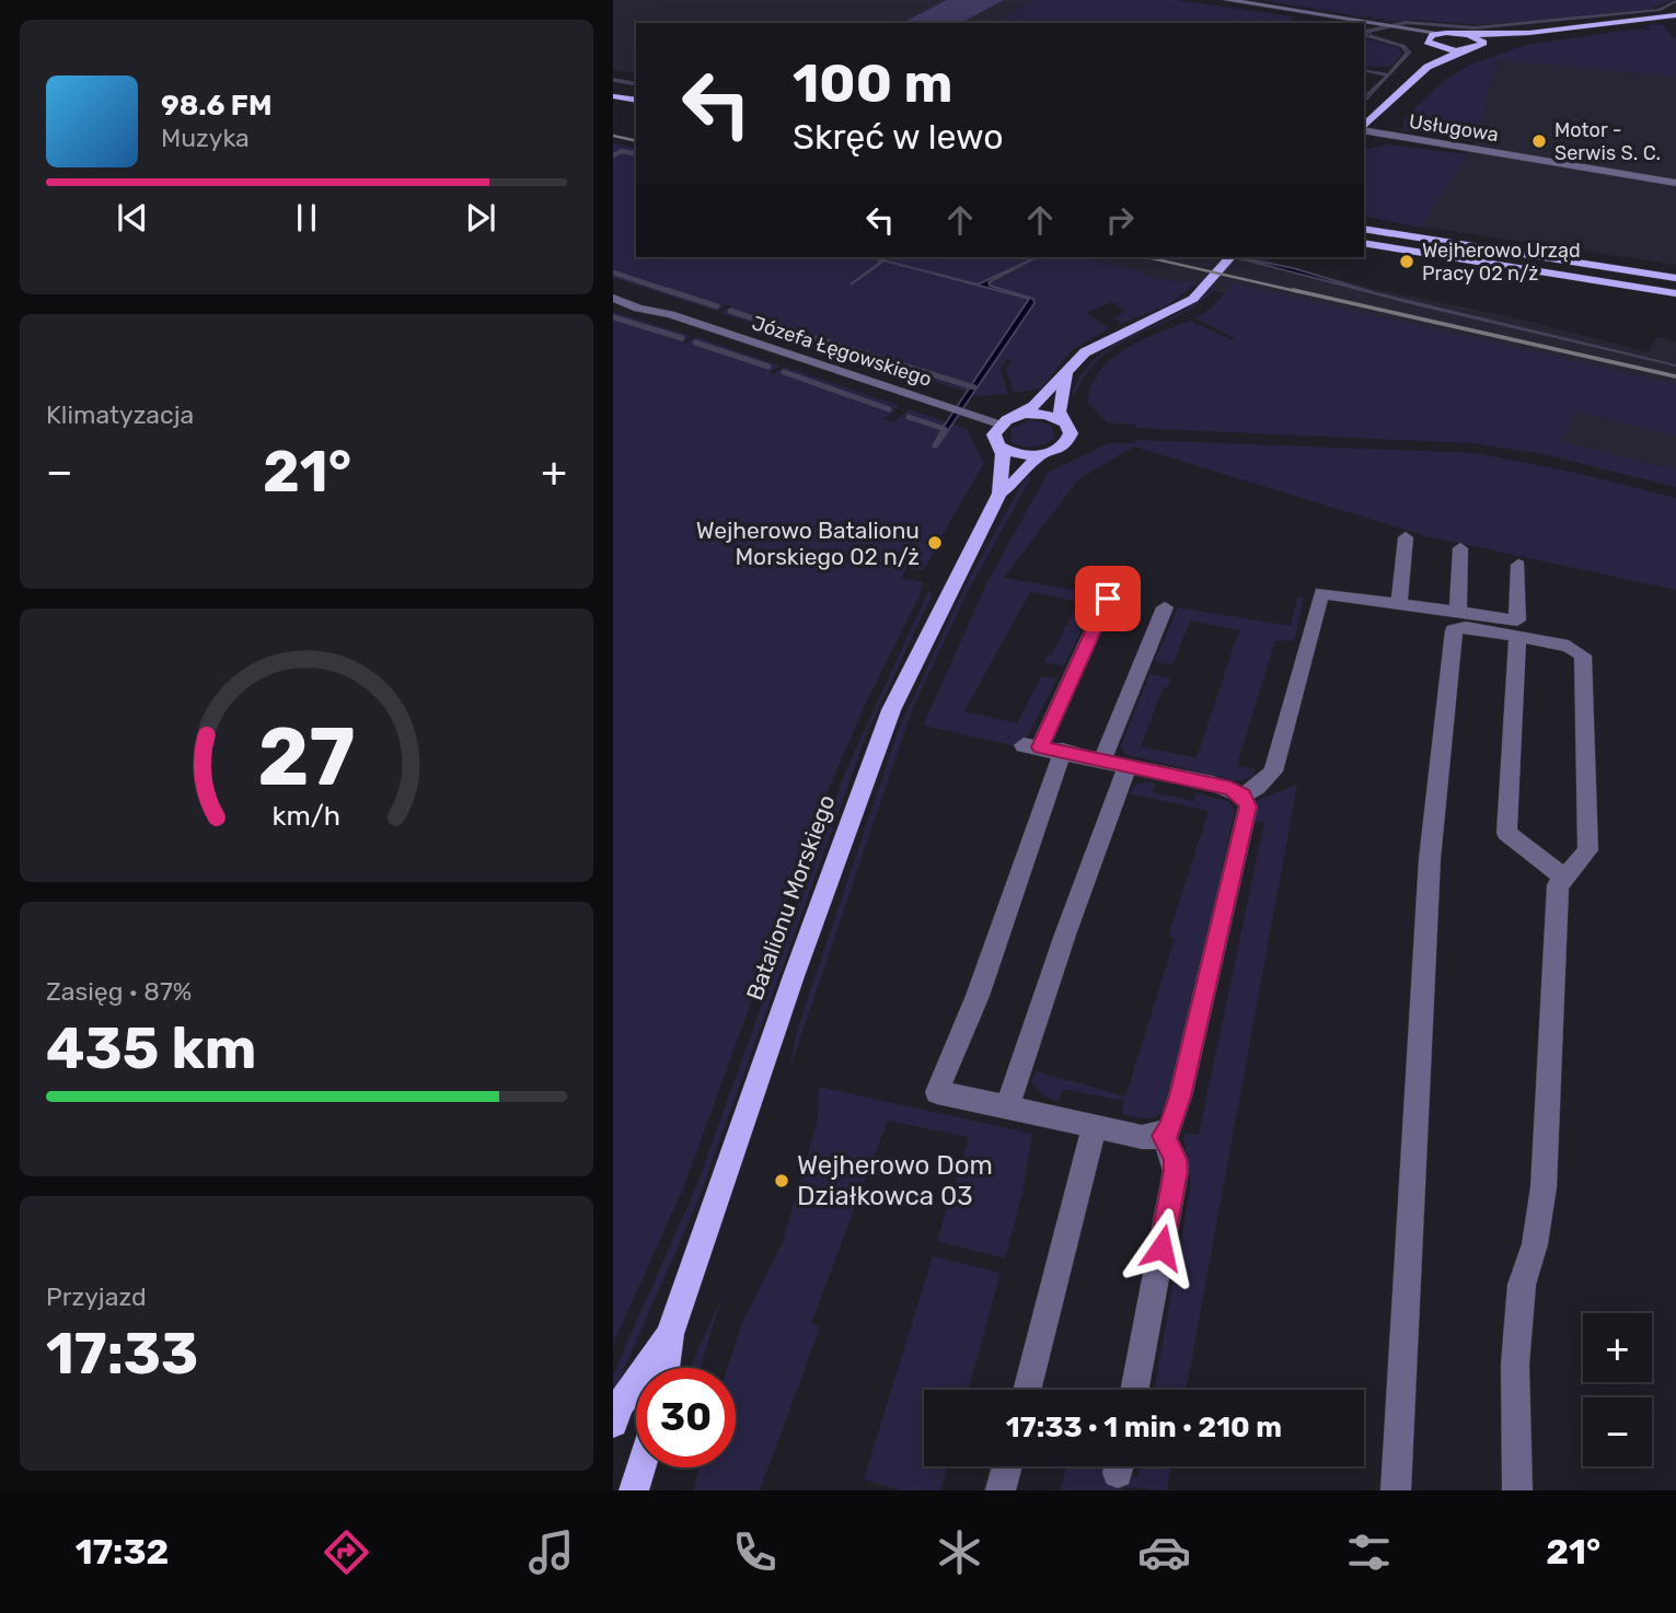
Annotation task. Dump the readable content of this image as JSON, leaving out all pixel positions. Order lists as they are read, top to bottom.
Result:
{
  "streets": {
    "main road": ["Batalionu Morskiego"],
    "street": ["Usługowa", "Józefa Łęgowskiego"]
  },
  "crossings": [
    ["Józefa Łęgowskiego", "Batalionu Morskiego"]
  ],
  "places": [
    "Motor - Serwis S. C.",
    "Wejherowo Urząd Pracy 02 n/ż",
    "Wejherowo Batalionu Morskiego 02 n/ż",
    "Wejherowo Dom Działkowca 03"
  ],
  "page": {
    "turn": ["100 m", "Skręć w lewo"],
    "song": ["98.6 FM", "Muzyka"],
    "tile": [
      "Klimatyzacja",
      ["Zasięg · 87%", "435 km"],
      ["Przyjazd", "17:33"]
    ],
    "heat": ["−", "21°", "+"],
    "map_buttons": ["+", "−"],
    "limit": "30",
    "trip": "17:33 · 1 min · 210 m",
    "tabs": ["17:32", "21°"],
    "gauge": ["27", "km/h"]
  }
}
